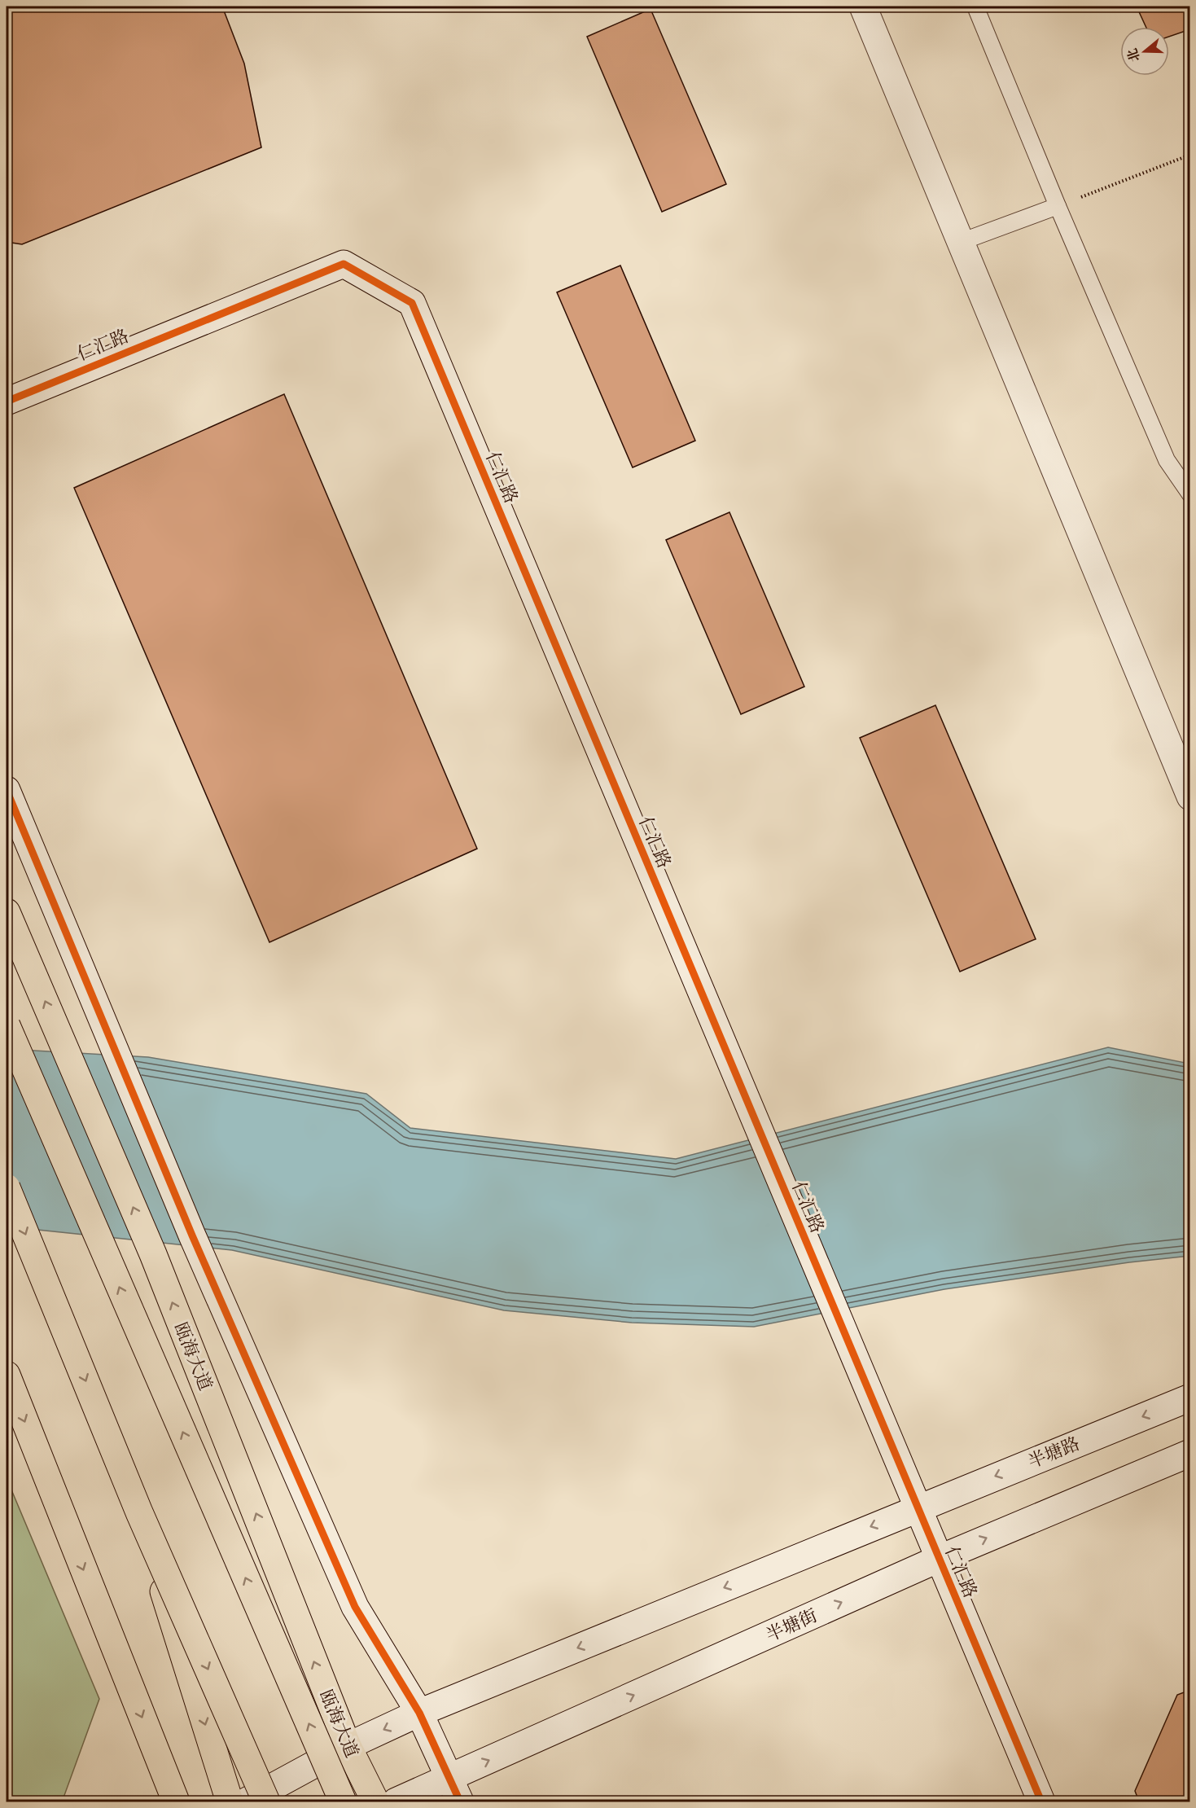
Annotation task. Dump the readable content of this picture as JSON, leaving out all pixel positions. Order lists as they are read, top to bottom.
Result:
{
  "streets": {
    "main road": ["瓯海大道"],
    "street": ["仁汇路", "半塘路", "半塘街"]
  },
  "crossings": [
    ["仁汇路", "半塘路"],
    ["仁汇路", "半塘街"]
  ],
  "one_way": ["半塘路"],
  "north": "left"
}
